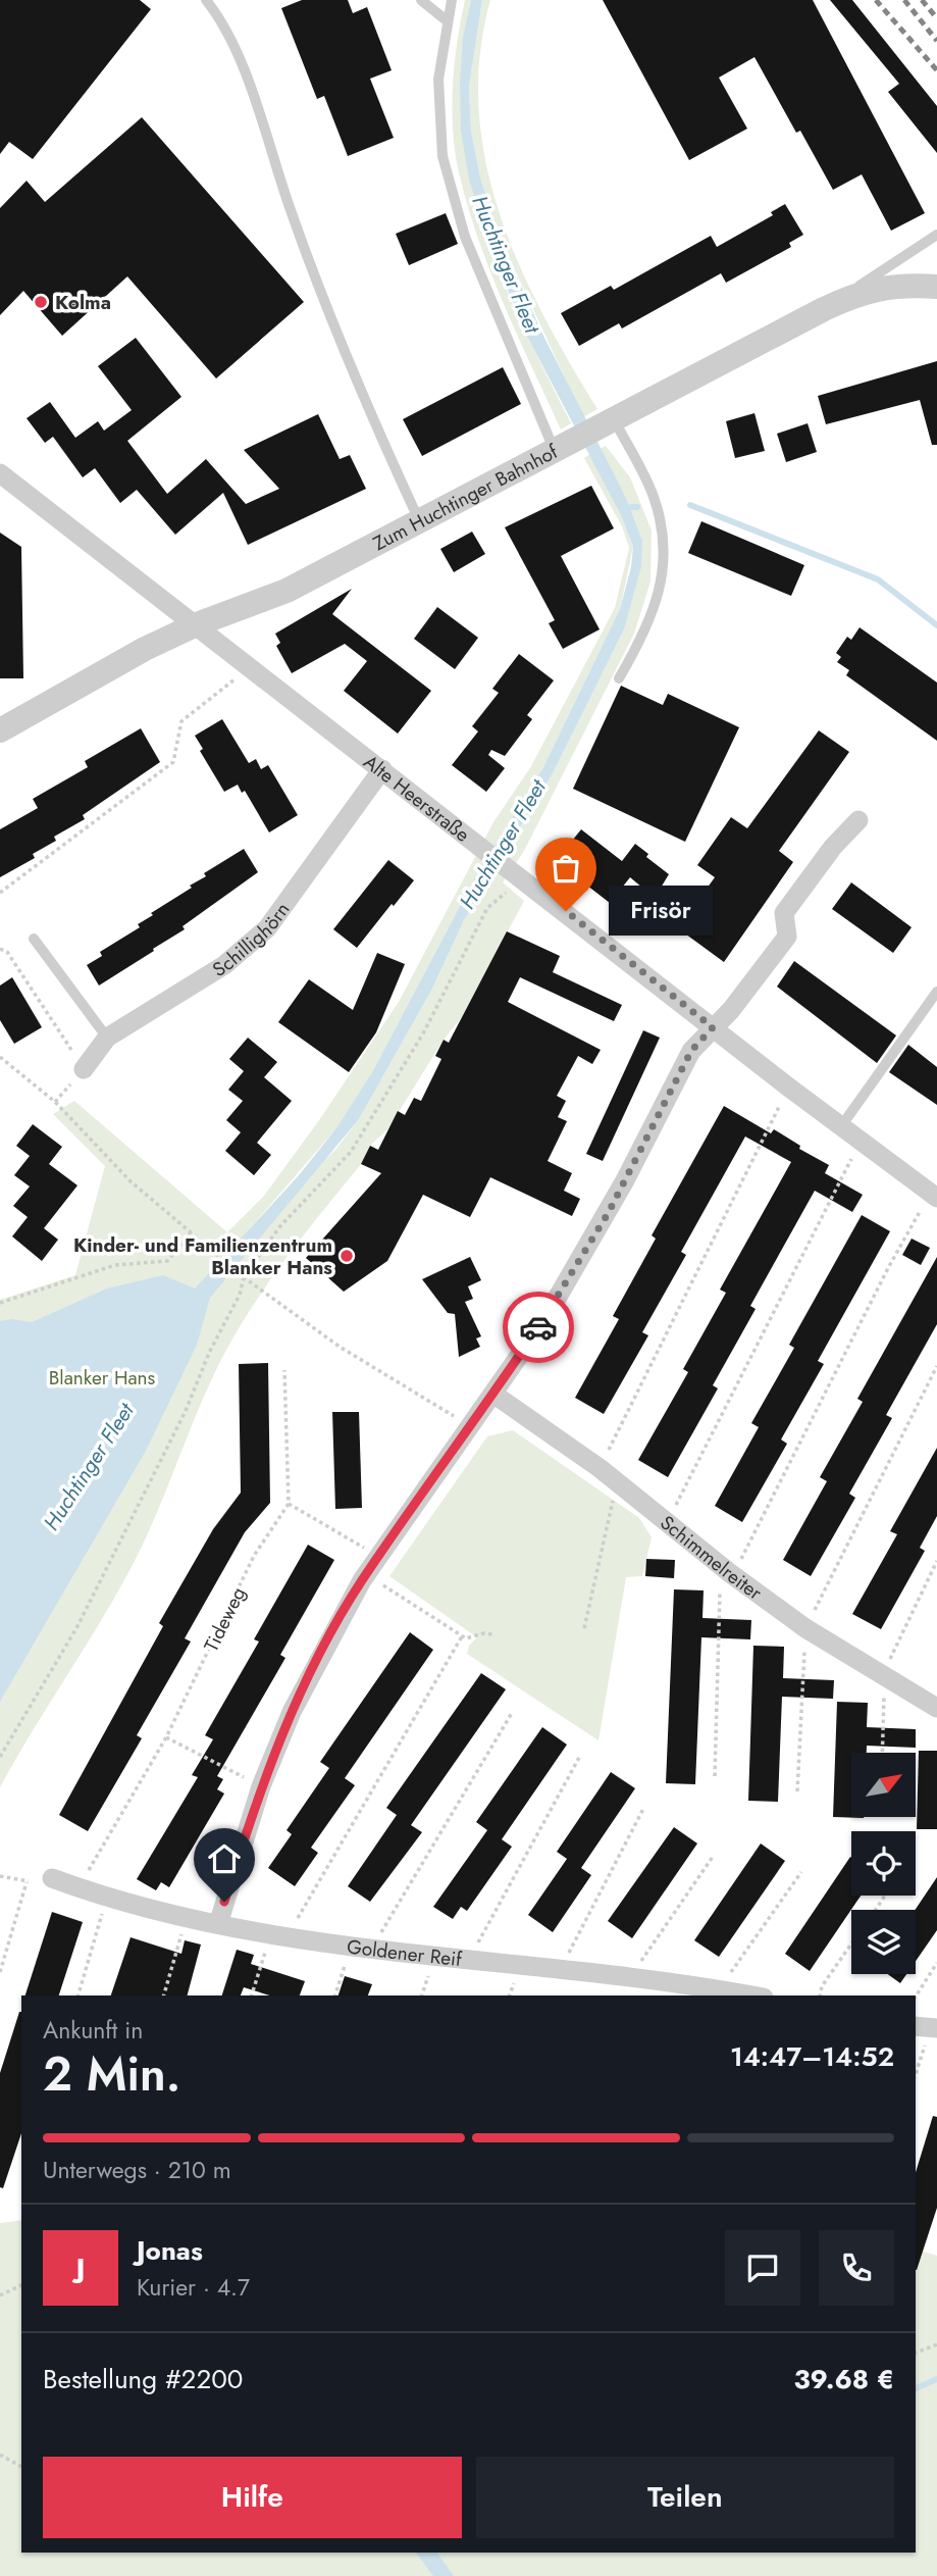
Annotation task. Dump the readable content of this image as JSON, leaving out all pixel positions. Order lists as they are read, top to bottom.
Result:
{
  "streets": {
    "street": [
      "Zum Huchtinger Bahnhof",
      "Alte Heerstraße",
      "Schillighörn",
      "Schimmelreiter",
      "Goldener Reif"
    ],
    "path": ["Tideweg"]
  },
  "crossings": [
    ["Zum Huchtinger Bahnhof", "Alte Heerstraße"],
    ["Alte Heerstraße", "Schillighörn"],
    ["Tideweg", "Goldener Reif"]
  ],
  "water": ["Huchtinger Fleet"],
  "parks": ["Blanker Hans"],
  "places": ["Kolma", "Frisör", "Kinder- und Familienzentrum Blanker Hans"],
  "north": "top right",
  "page": {
    "bubble": "Frisör",
    "heading": ["2 Min.", "Ankunft in", "14:47–14:52"],
    "panel": [
      "Jonas",
      "Kurier · 4.7",
      "Bestellung #2200",
      "39.68 €"
    ],
    "bar": "Unterwegs · 210 m",
    "round": "J",
    "buttons": ["Hilfe", "Teilen"]
  }
}
